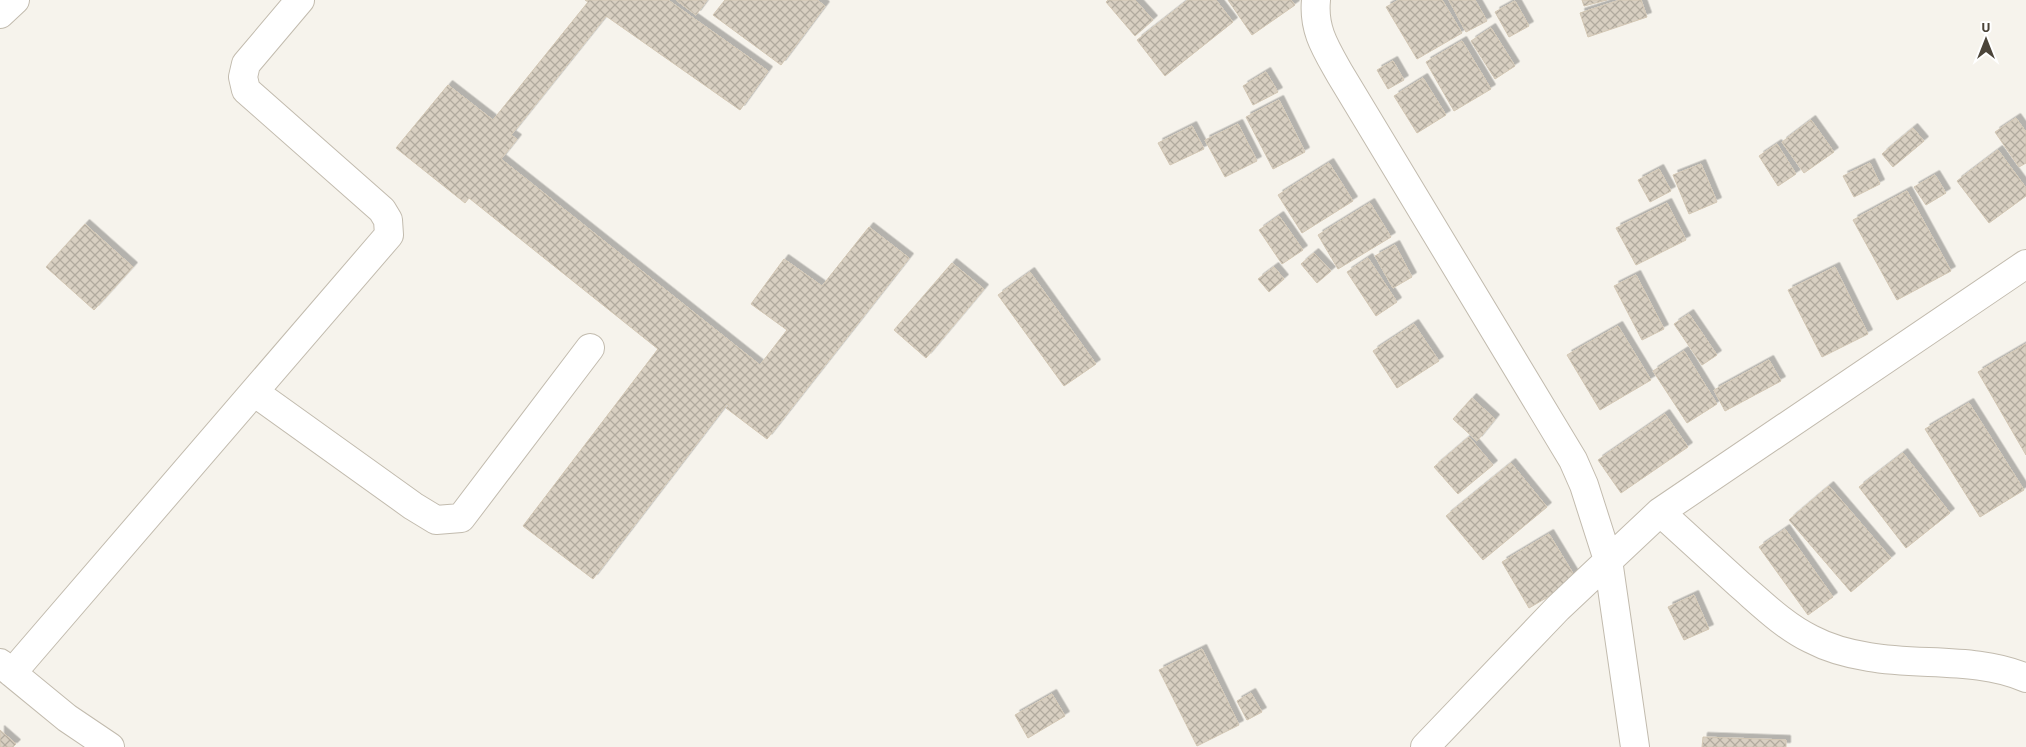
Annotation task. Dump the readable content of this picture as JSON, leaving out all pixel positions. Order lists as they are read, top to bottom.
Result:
{
  "north": "top"
}
